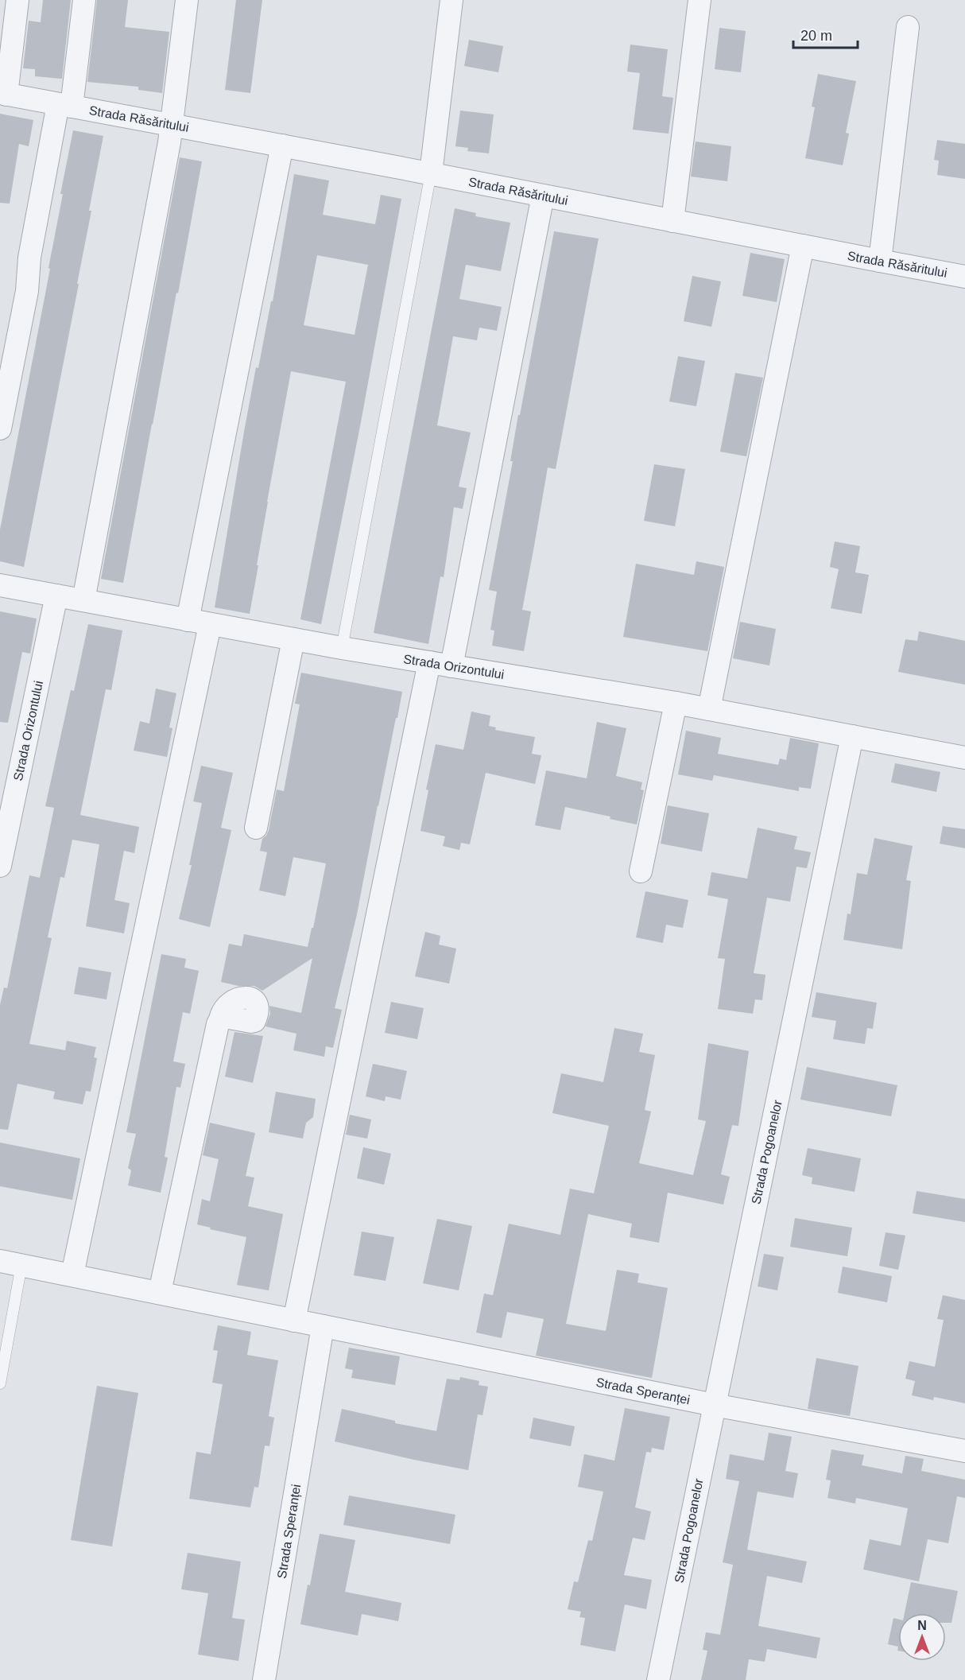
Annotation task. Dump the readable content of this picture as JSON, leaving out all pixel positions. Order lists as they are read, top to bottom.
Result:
{
  "streets": {
    "street": [
      "Strada Răsăritului",
      "Strada Orizontului",
      "Strada Pogoanelor",
      "Strada Speranței"
    ]
  },
  "crossings": [
    ["Strada Orizontului", "Strada Pogoanelor"],
    ["Strada Pogoanelor", "Strada Speranței"]
  ],
  "scale_bar": "20 m",
  "north": "top"
}
